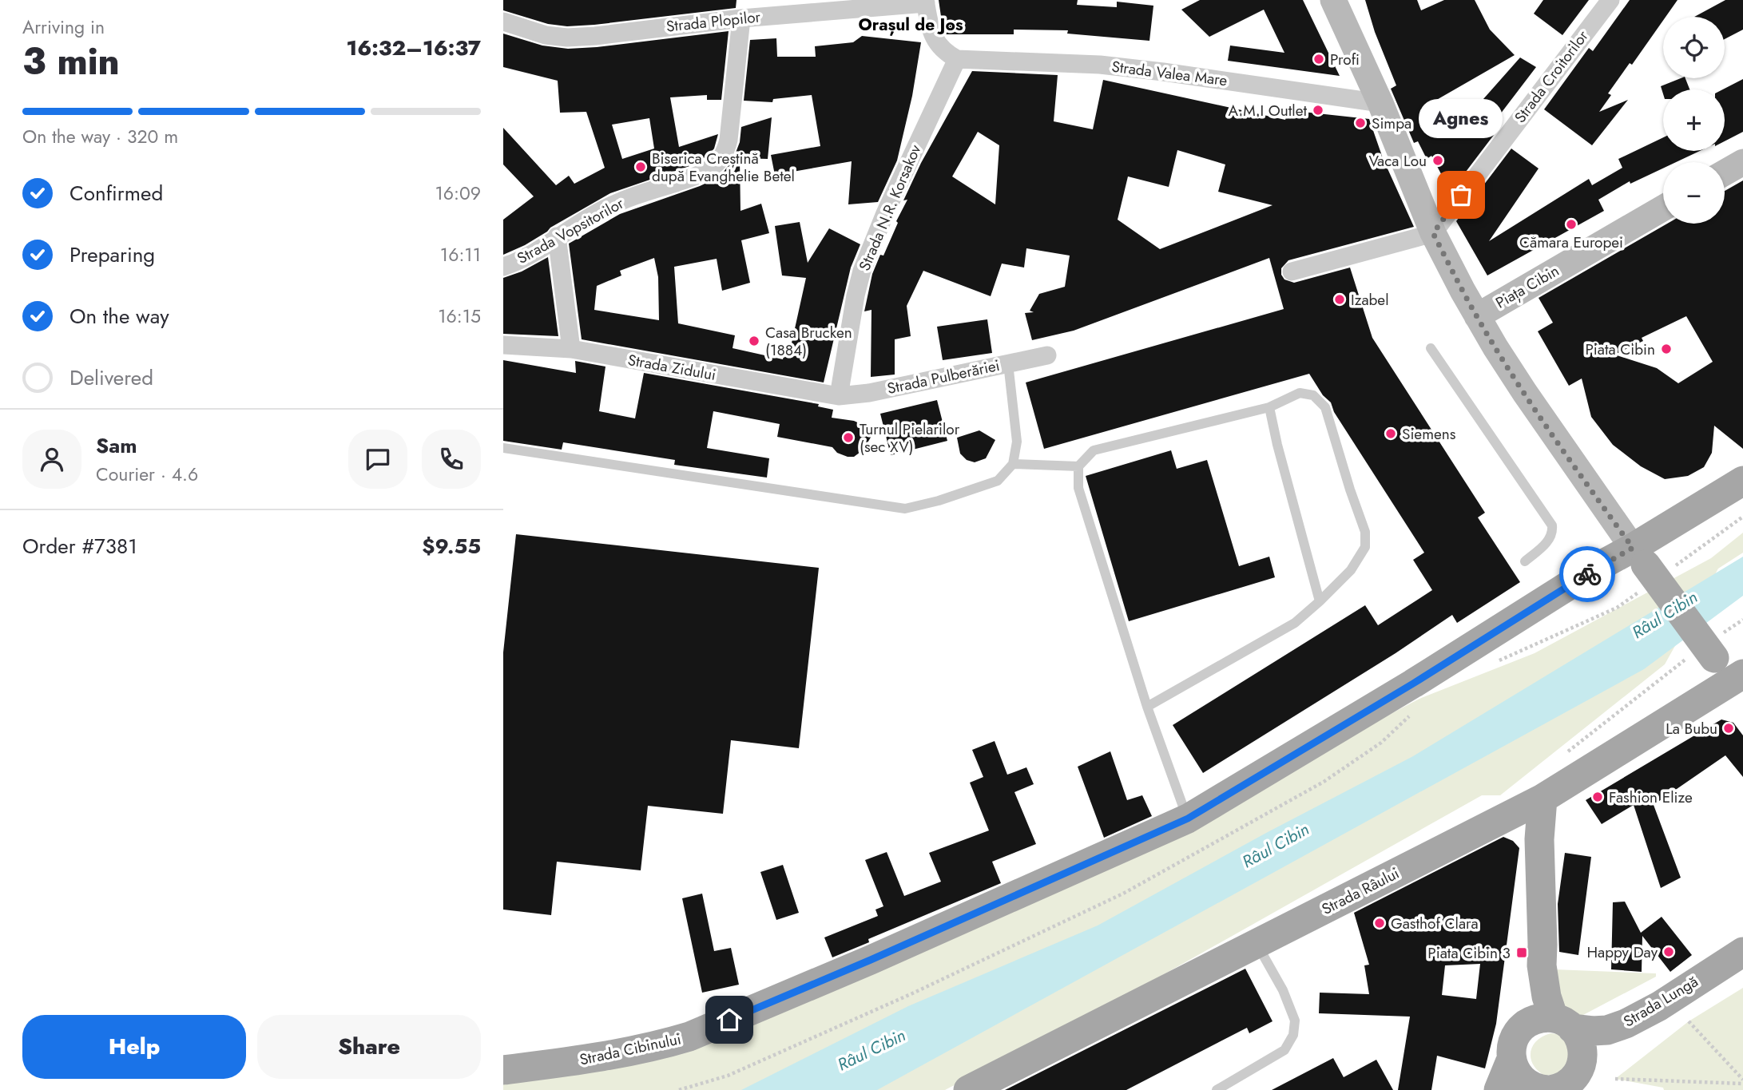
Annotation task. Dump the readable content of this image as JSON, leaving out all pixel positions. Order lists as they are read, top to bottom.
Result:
{
  "streets": {
    "main road": ["Strada Râului", "Strada Lungă", "Strada Cibinului"],
    "street": [
      "Strada Plopilor",
      "Strada Valea Mare",
      "Strada Croitorilor",
      "Strada N.R. Korsakov",
      "Strada Vopsitorilor",
      "Piața Cibin",
      "Strada Zidului",
      "Strada Pulberăriei"
    ]
  },
  "crossings": [
    ["Strada Plopilor", "Strada Vopsitorilor"],
    ["Strada Valea Mare", "Strada N.R. Korsakov"],
    ["Strada N.R. Korsakov", "Strada Zidului"],
    ["Strada N.R. Korsakov", "Strada Pulberăriei"],
    ["Strada Zidului", "Strada Pulberăriei"]
  ],
  "districts": ["Orașul de Jos"],
  "water": ["Râul Cibin"],
  "places": {
    "other": [
      "Profi",
      "A.M.I Outlet",
      "Simpa",
      "Vaca Lou",
      "Biserica Creștină după Evanghelie Betel",
      "Agnes",
      "Cămara Europei",
      "Izabel",
      "Casa Brucken (1884)",
      "Piata Cibin",
      "Siemens",
      "Turnul Pielarilor (sec XV)",
      "La Bubu",
      "Fashion Elize",
      "Gasthof Clara",
      "Happy Day"
    ],
    "transit": ["Piata Cibin 3"]
  },
  "page": {
    "heading": ["3 min", "Arriving in", "16:32–16:37"],
    "panel": [
      "Sam",
      "Courier · 4.6",
      "Order #7381",
      "$9.55"
    ],
    "map_buttons": ["+", "−"],
    "bar": "On the way · 320 m",
    "bubble": "Agnes",
    "list": [
      ["Confirmed", "16:09"],
      ["Preparing", "16:11"],
      ["On the way", "16:15"],
      "Delivered"
    ],
    "buttons": ["Help", "Share"]
  }
}
